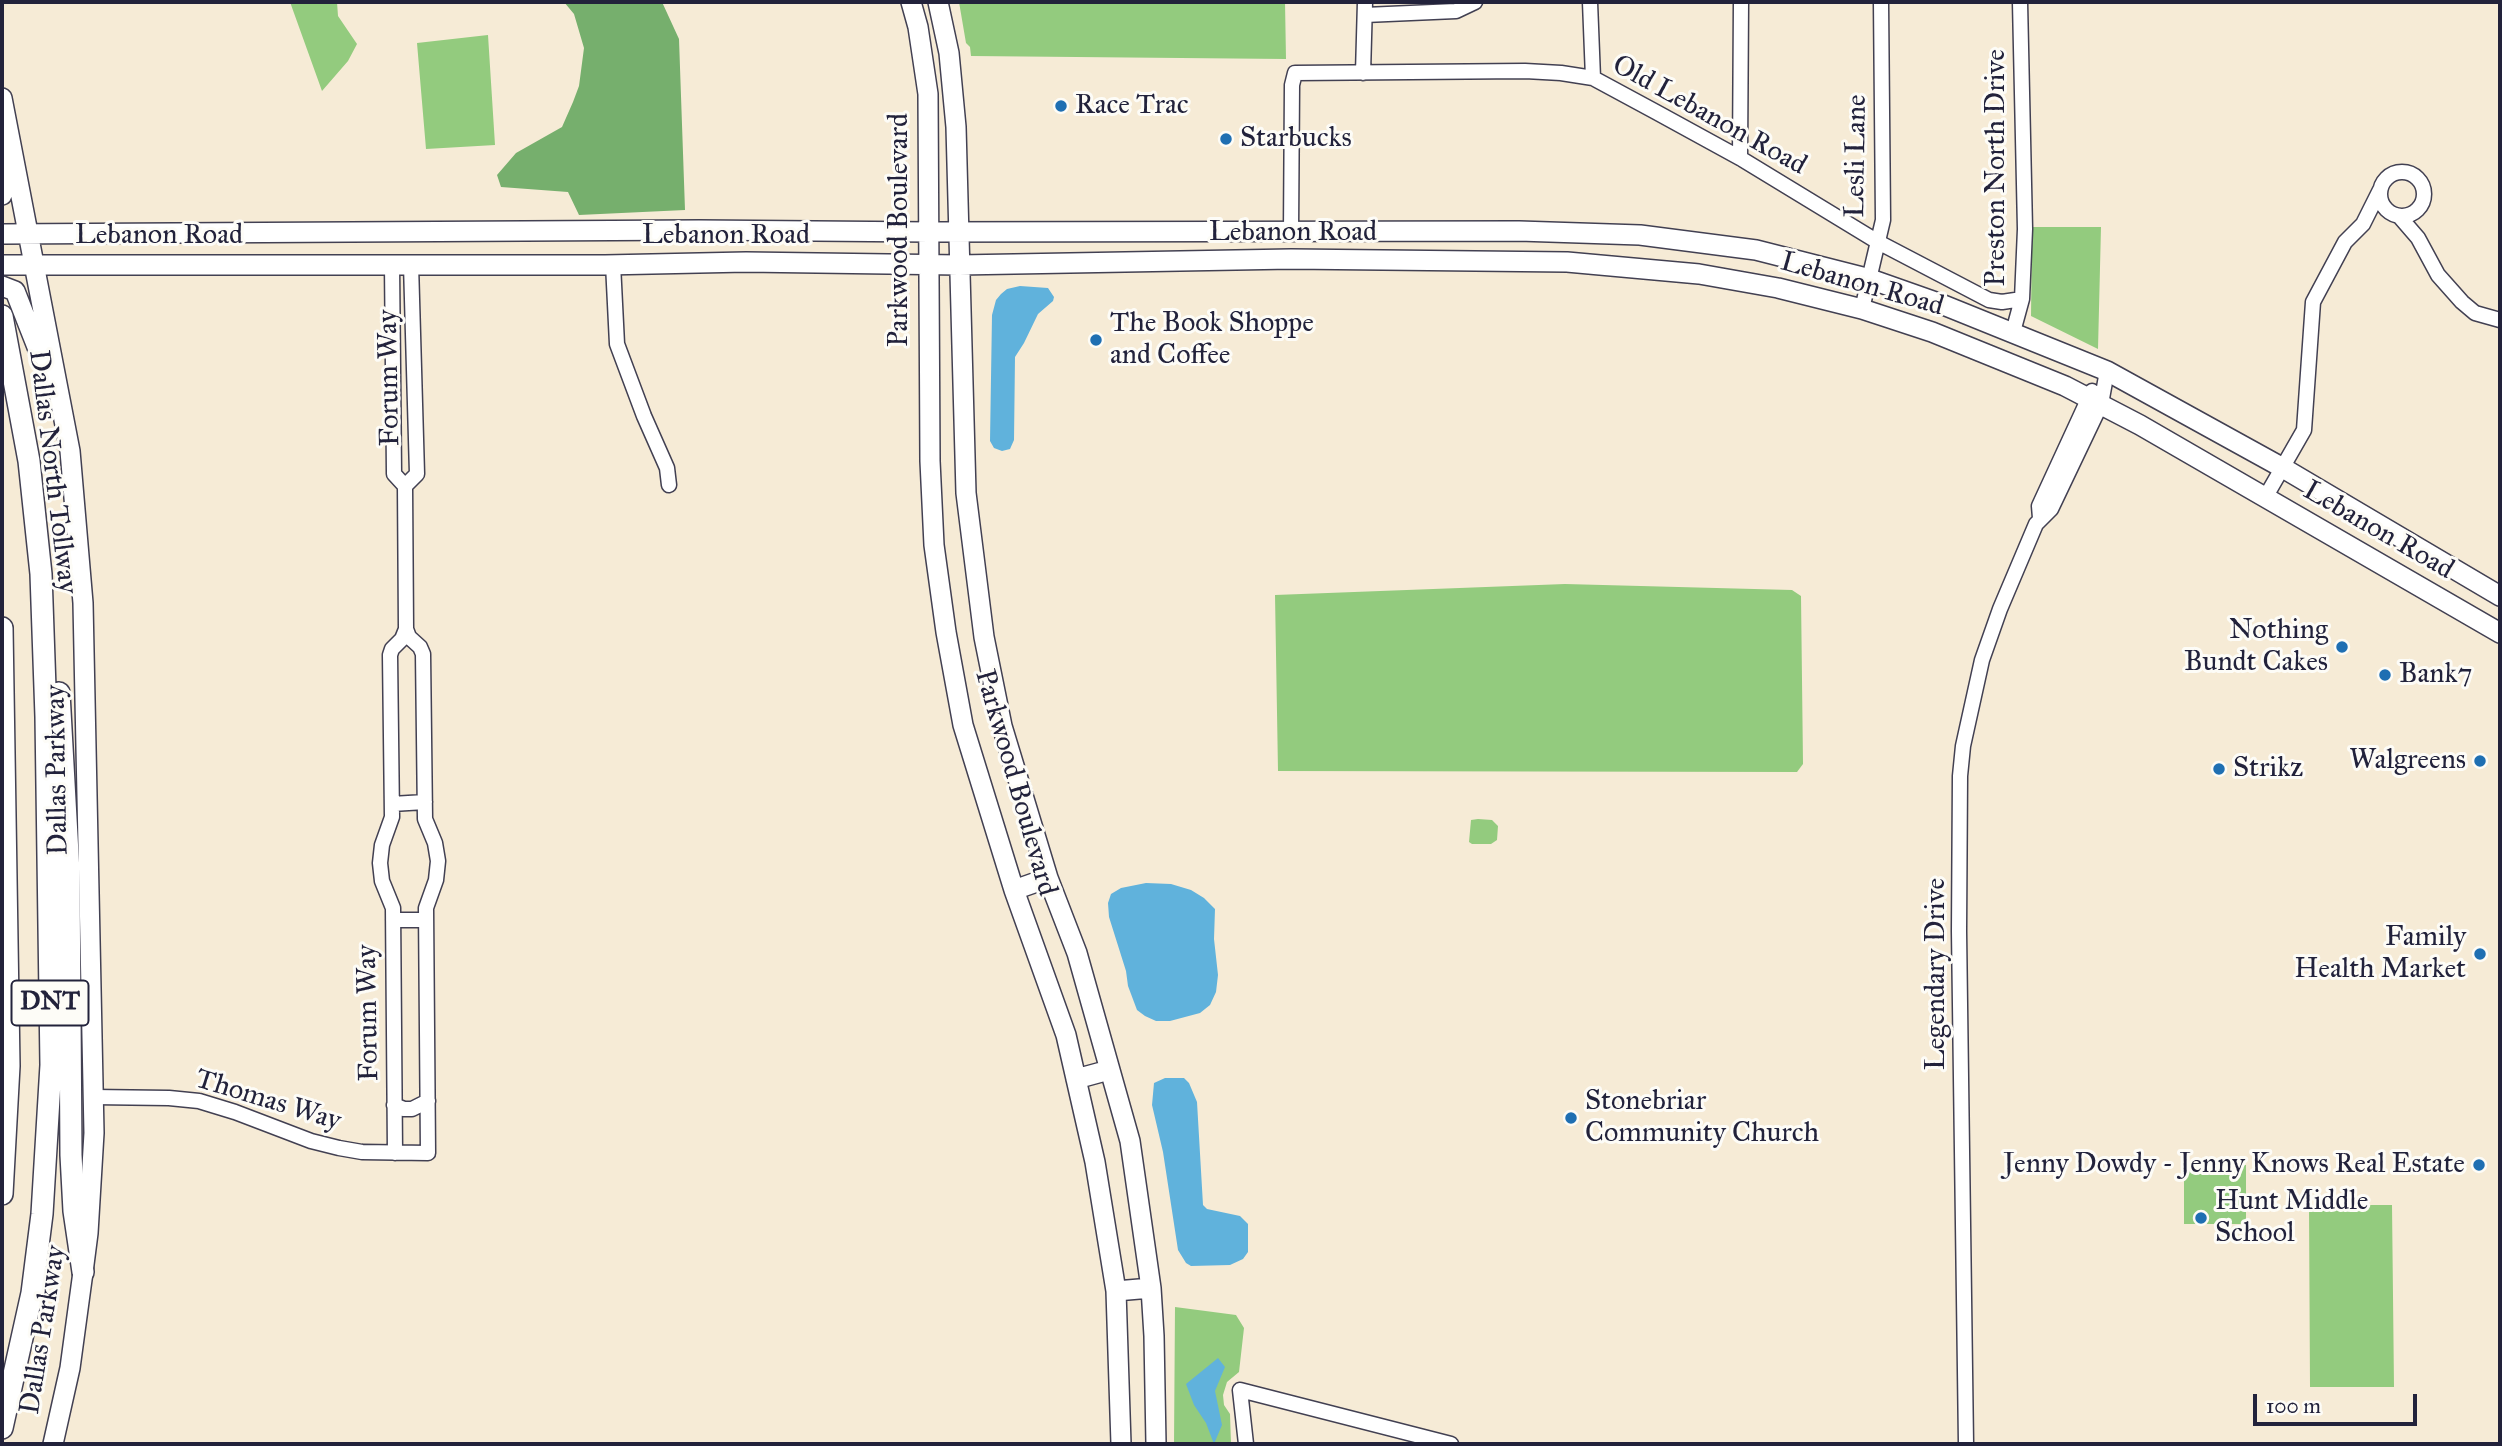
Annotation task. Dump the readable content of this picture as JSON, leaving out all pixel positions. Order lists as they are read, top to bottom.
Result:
{
  "streets": {
    "highway": ["Dallas North Tollway", "DNT"],
    "main road": ["Parkwood Boulevard", "Lebanon Road", "Dallas Parkway"],
    "street": [
      "Old Lebanon Road",
      "Lesli Lane",
      "Preston North Drive",
      "Forum Way",
      "Legendary Drive",
      "Thomas Way"
    ]
  },
  "crossings": [
    ["Old Lebanon Road", "Lesli Lane"],
    ["Old Lebanon Road", "Preston North Drive"],
    ["Old Lebanon Road", "Lebanon Road"],
    ["Lesli Lane", "Lebanon Road"],
    ["Preston North Drive", "Lebanon Road"],
    ["Parkwood Boulevard", "Lebanon Road"],
    ["Lebanon Road", "Forum Way"],
    ["Lebanon Road", "Dallas Parkway"],
    ["Lebanon Road", "Legendary Drive"],
    ["Forum Way", "Thomas Way"],
    ["Dallas Parkway", "Thomas Way"]
  ],
  "places": [
    "Race Trac",
    "Starbucks",
    "The Book Shoppe and Coffee",
    "Nothing Bundt Cakes",
    "Bank7",
    "Walgreens",
    "Strikz",
    "Family Health Market",
    "Stonebriar Community Church",
    "Jenny Dowdy - Jenny Knows Real Estate",
    "Hunt Middle School"
  ],
  "scale_bar": "100 m"
}
